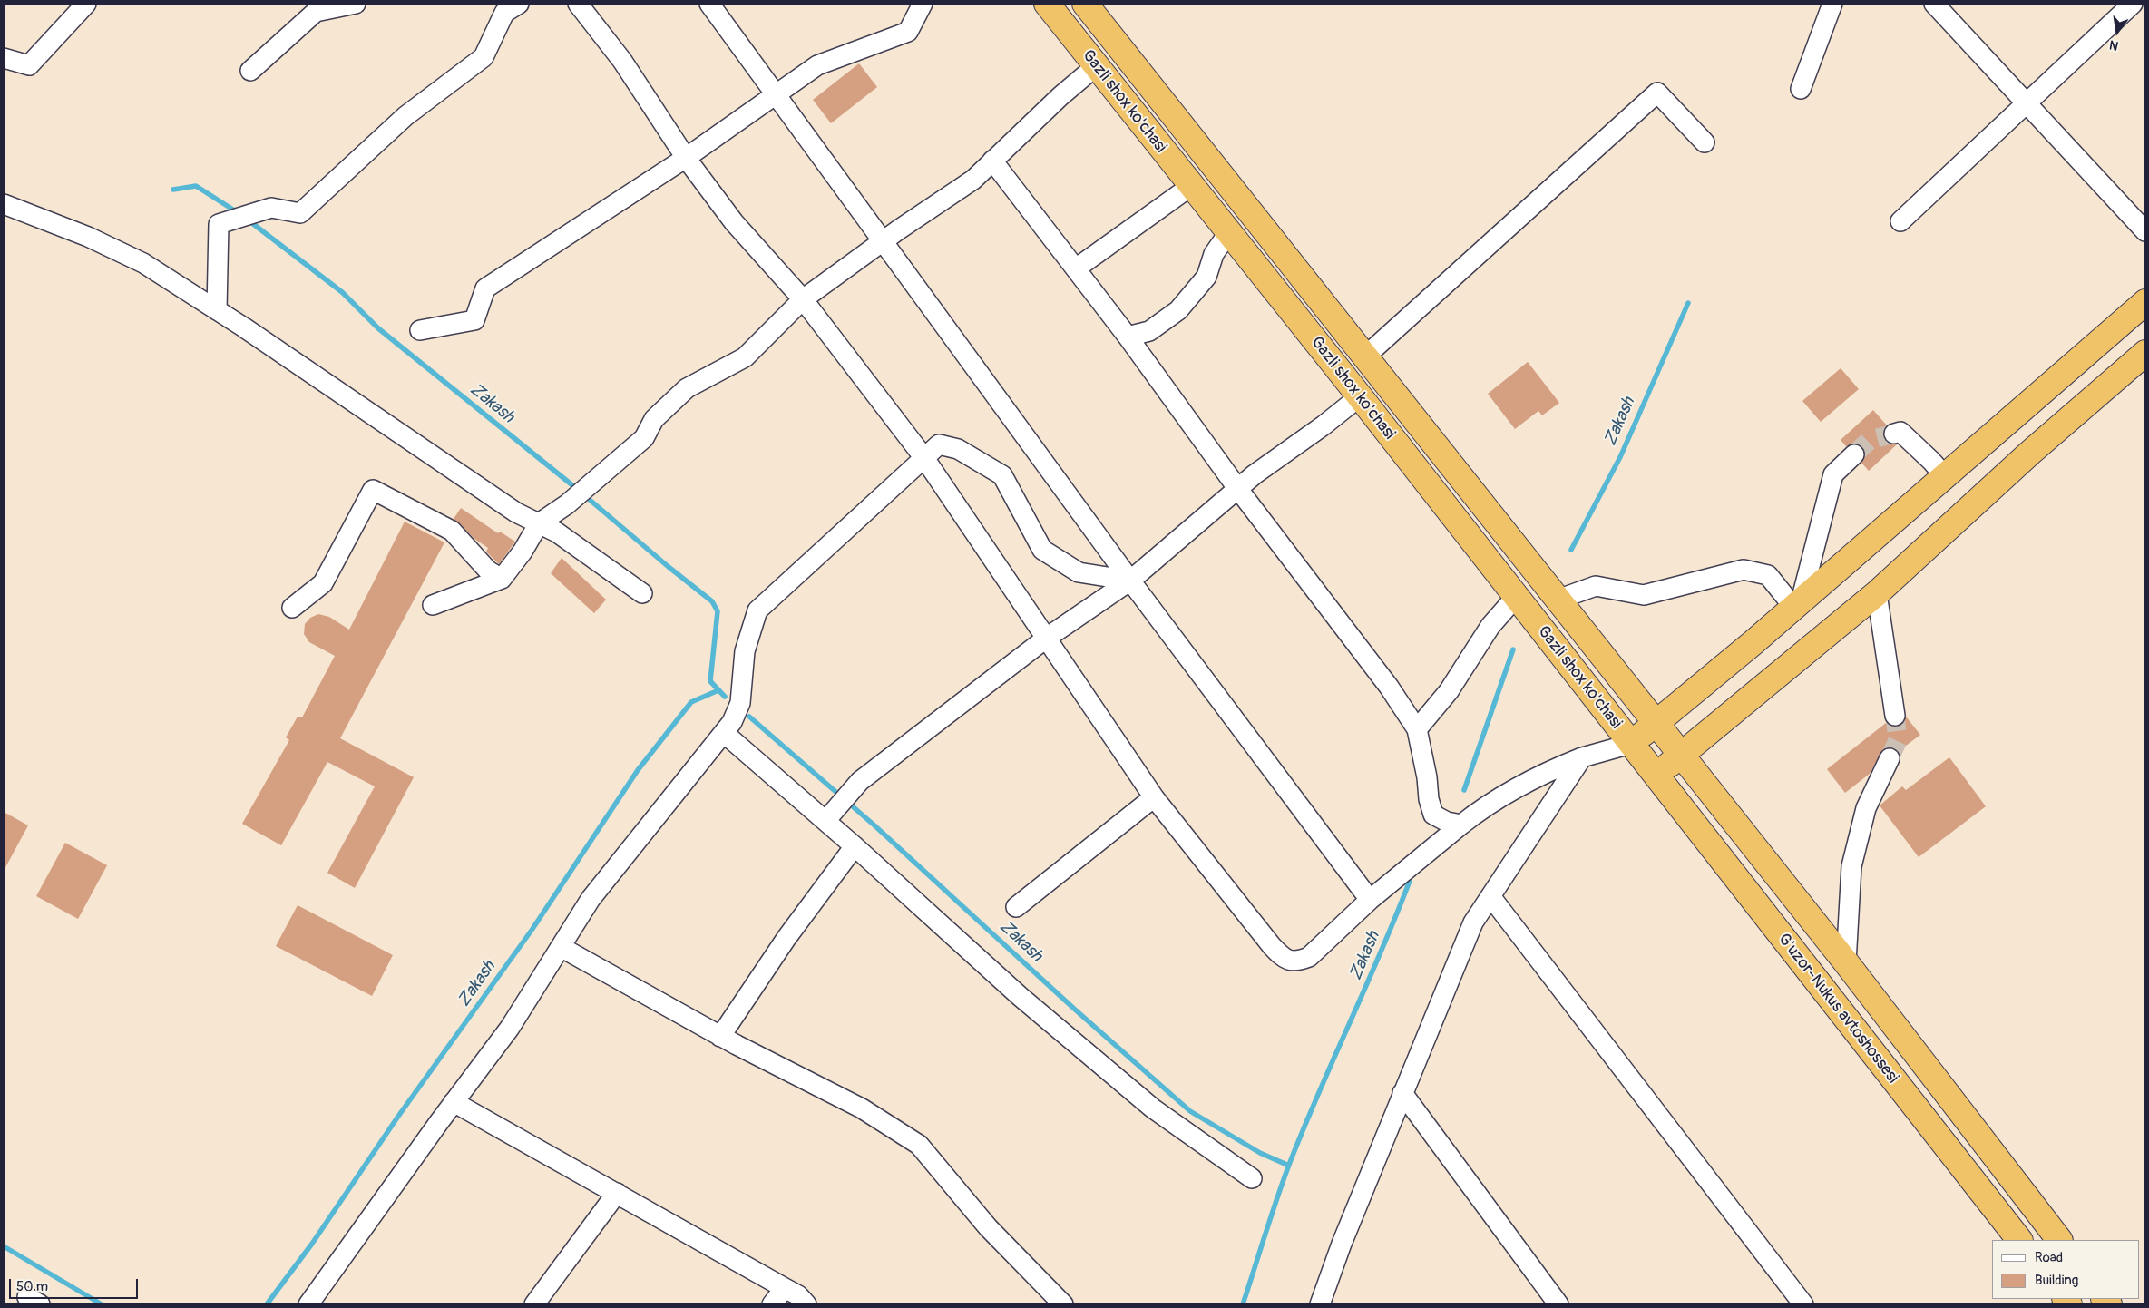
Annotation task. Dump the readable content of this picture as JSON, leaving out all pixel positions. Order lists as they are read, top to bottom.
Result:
{
  "streets": {
    "highway": ["Gazli shox ko'chasi", "G'uzor-Nukus avtoshossesi"]
  },
  "crossings": [
    ["Gazli shox ko'chasi", "G'uzor-Nukus avtoshossesi"]
  ],
  "water": ["Zakash"],
  "legend": ["Road", "Building"],
  "scale_bar": "50 m",
  "north": "bottom"
}
